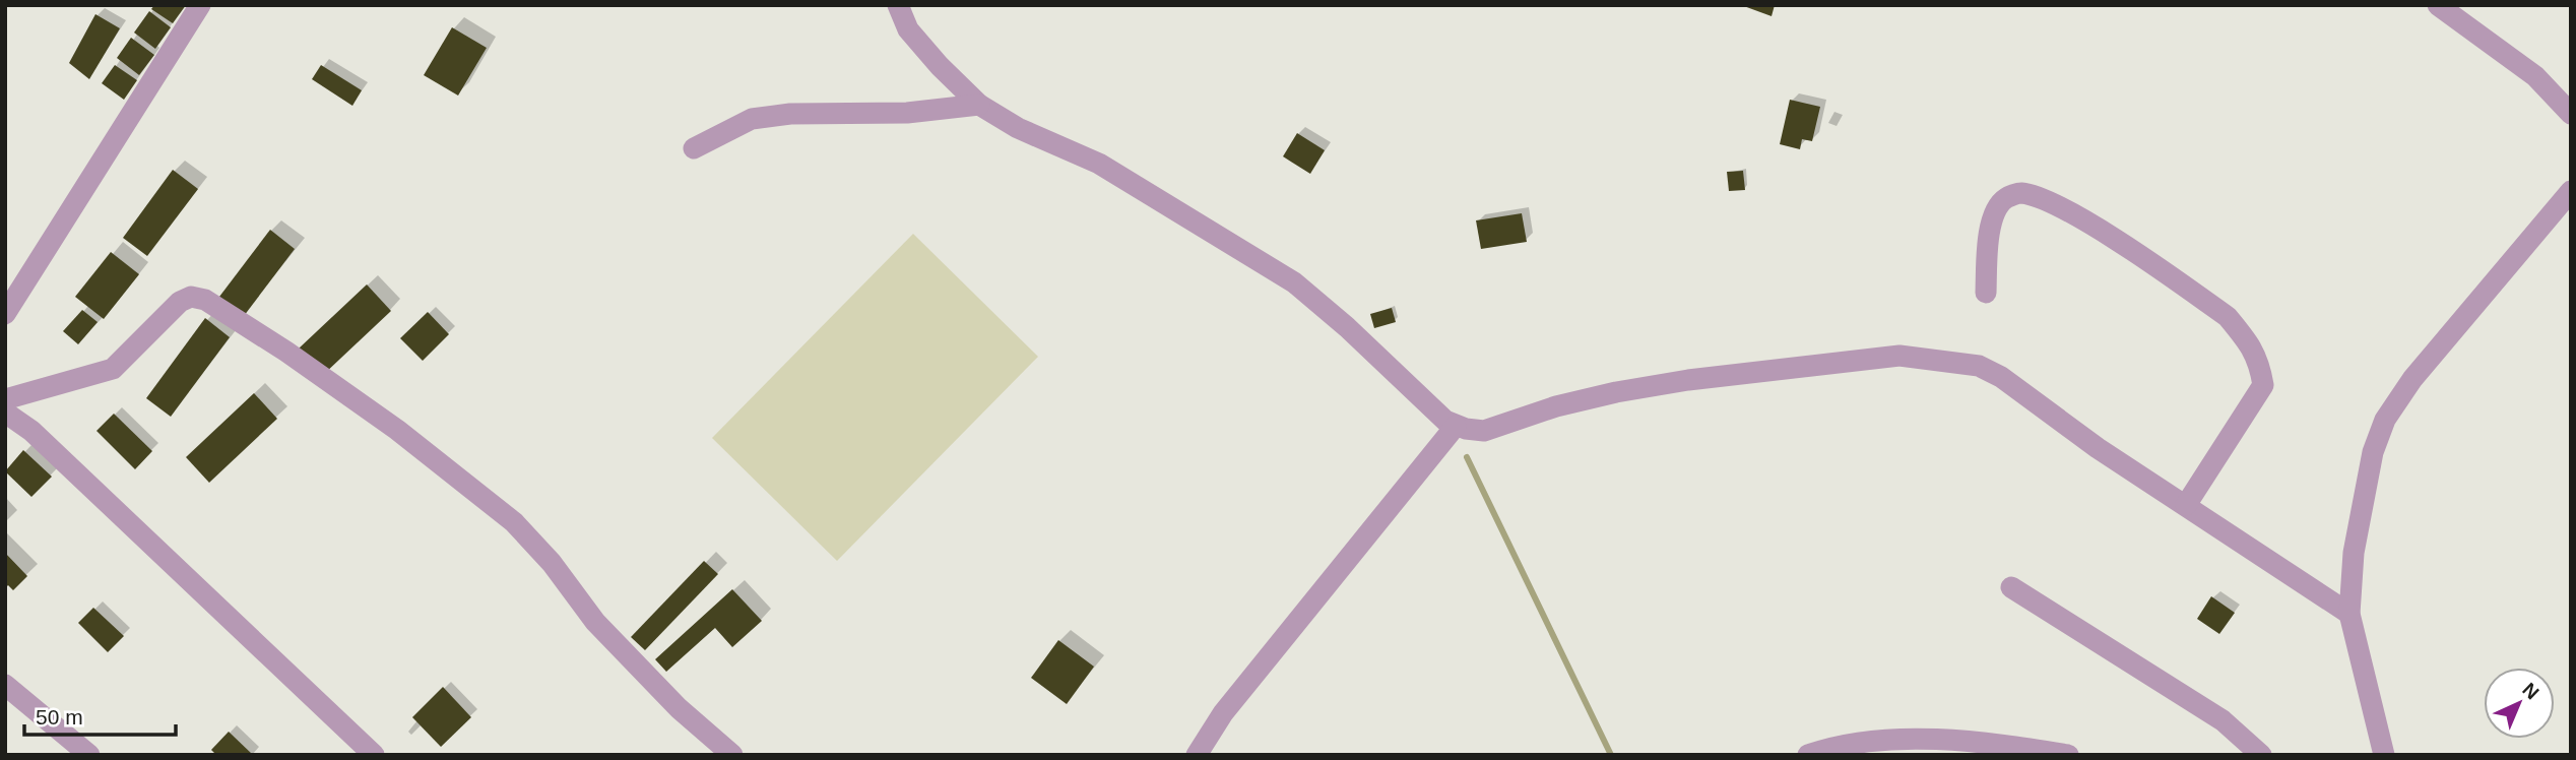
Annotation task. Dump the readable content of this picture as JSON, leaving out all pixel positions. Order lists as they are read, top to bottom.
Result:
{
  "scale_bar": "50 m",
  "north": "top right"
}
